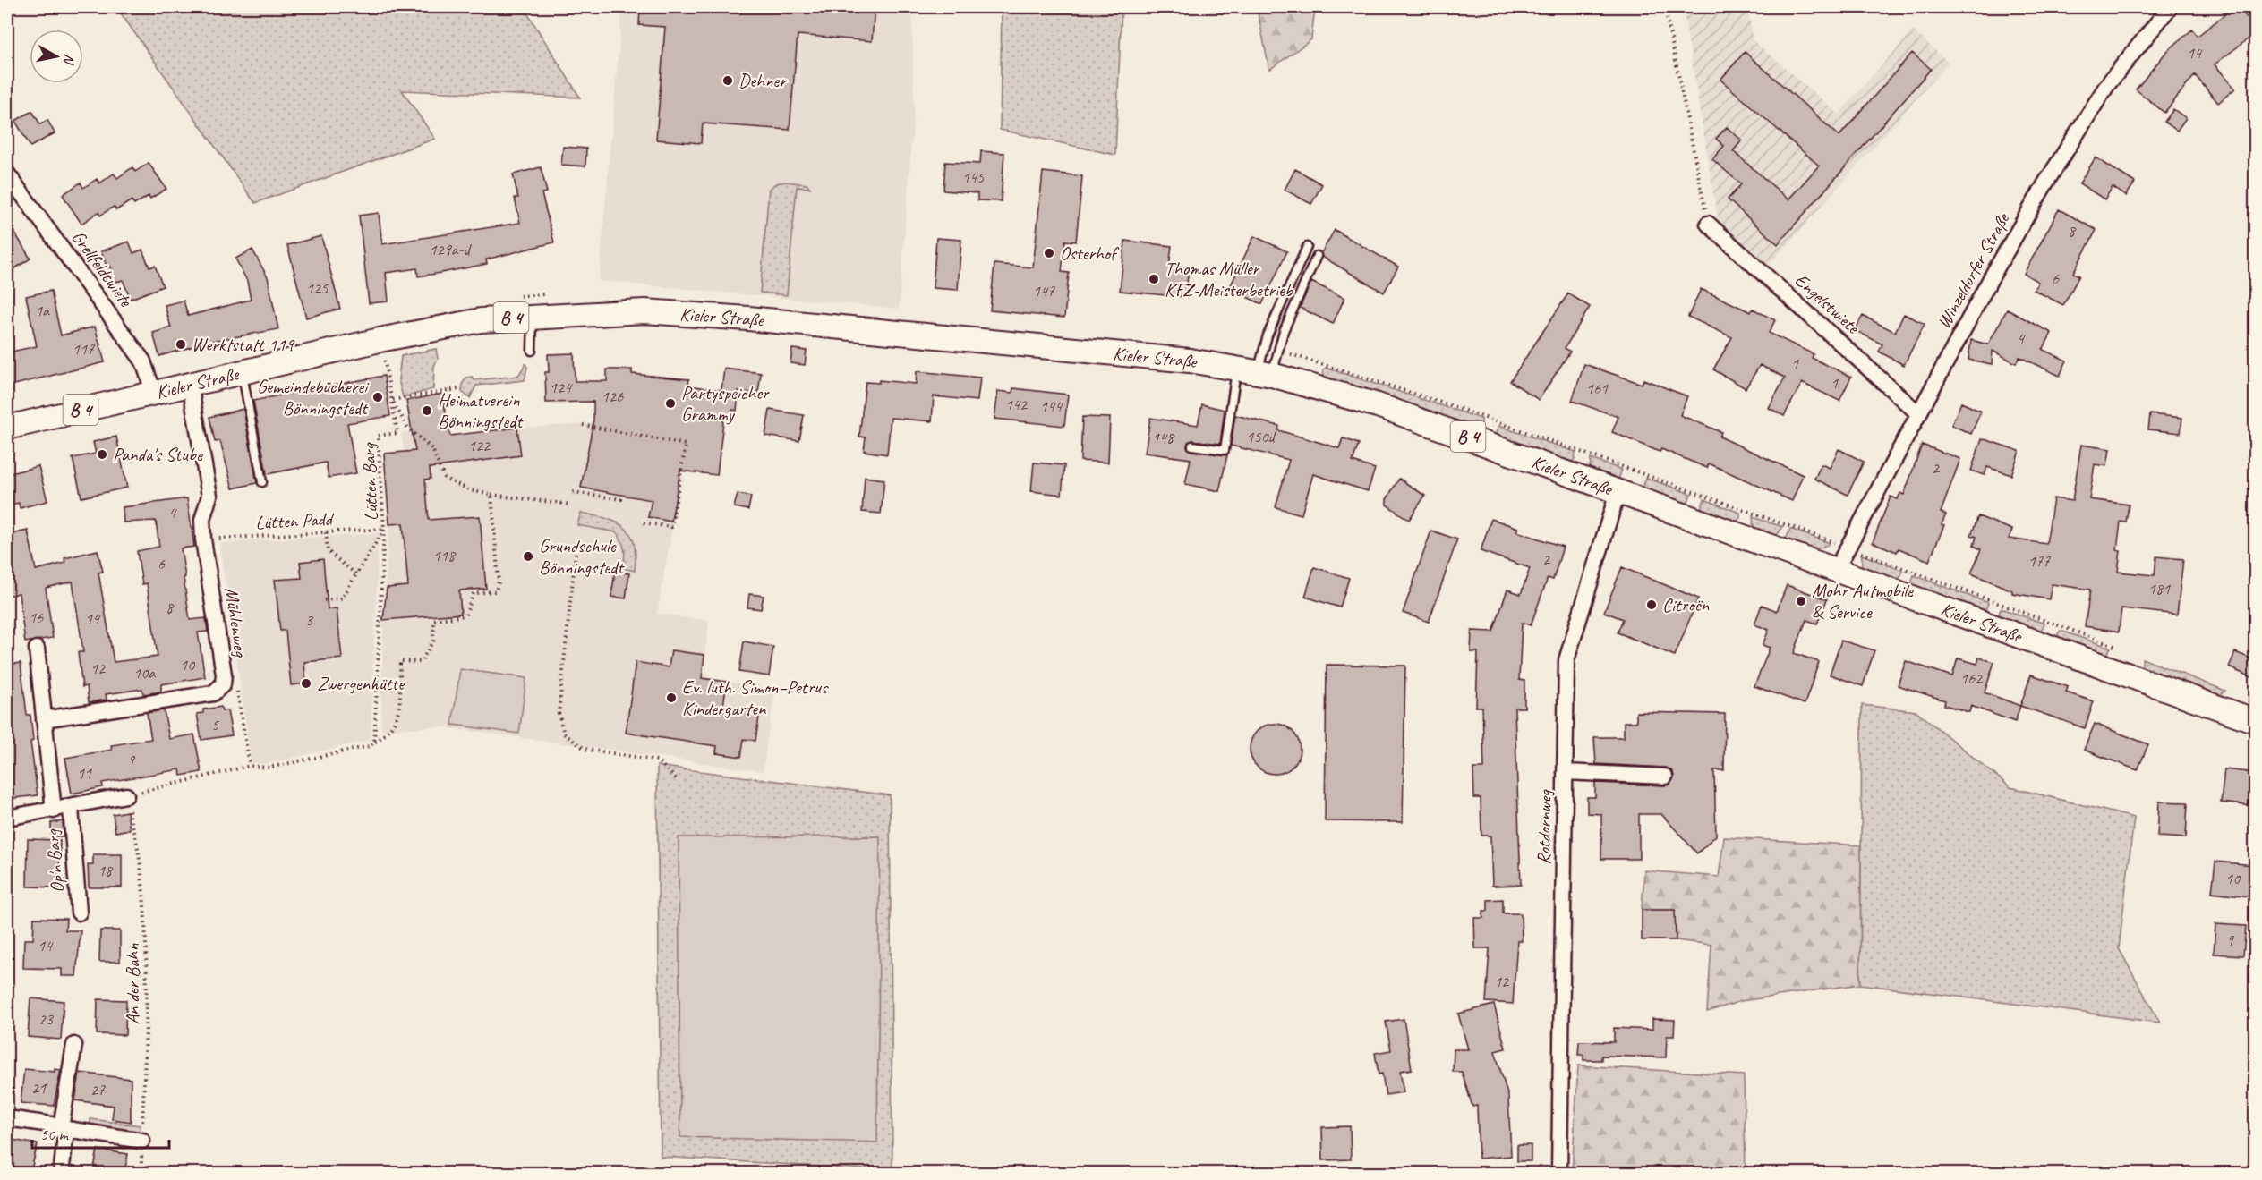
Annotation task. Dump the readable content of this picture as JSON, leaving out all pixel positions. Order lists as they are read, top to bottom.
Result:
{
  "streets": {
    "main road": ["Kieler Straße", "B 4"],
    "street": [
      "Grellfeldtwiete",
      "Winzeldorfer Straße",
      "Engelstwiete",
      "Mühlenweg",
      "Rotdornweg",
      "Op'n Barg"
    ],
    "path": ["Lütten Barg", "Lütten Padd", "An der Bahn"]
  },
  "crossings": [
    ["Grellfeldtwiete", "Kieler Straße"],
    ["Winzeldorfer Straße", "Engelstwiete"],
    ["Winzeldorfer Straße", "Kieler Straße"],
    ["Kieler Straße", "Mühlenweg"],
    ["Kieler Straße", "Rotdornweg"],
    ["Lütten Barg", "Lütten Padd"],
    ["Lütten Padd", "Mühlenweg"],
    ["Op'n Barg", "An der Bahn"]
  ],
  "places": [
    "Dehner",
    "Osterhof",
    "Thomas Müller KFZ-Meisterbetrieb",
    "Werktstatt 119",
    "Gemeindebücherei Bönningstedt",
    "Partyspeicher Grammy",
    "Heimatverein Bönningstedt",
    "Panda's Stube",
    "Grundschule Bönningstedt",
    "Mohr Autmobile & Service",
    "Citroën",
    "Zwergenhütte",
    "Ev. luth. Simon–Petrus Kindergarten"
  ],
  "house_numbers": [
    "14",
    "145",
    "8",
    "129a-d",
    "6",
    "125",
    "147",
    "1a",
    "4",
    "117",
    "1",
    "1",
    "124",
    "161",
    "126",
    "142",
    "144",
    "150d",
    "148",
    "122",
    "2",
    "4",
    "118",
    "2",
    "177",
    "6",
    "181",
    "8",
    "16",
    "14",
    "3",
    "10",
    "12",
    "10a",
    "162",
    "5",
    "9",
    "11",
    "18",
    "10",
    "9",
    "14",
    "12",
    "23",
    "21",
    "27"
  ],
  "scale_bar": "50 m",
  "north": "right"
}
